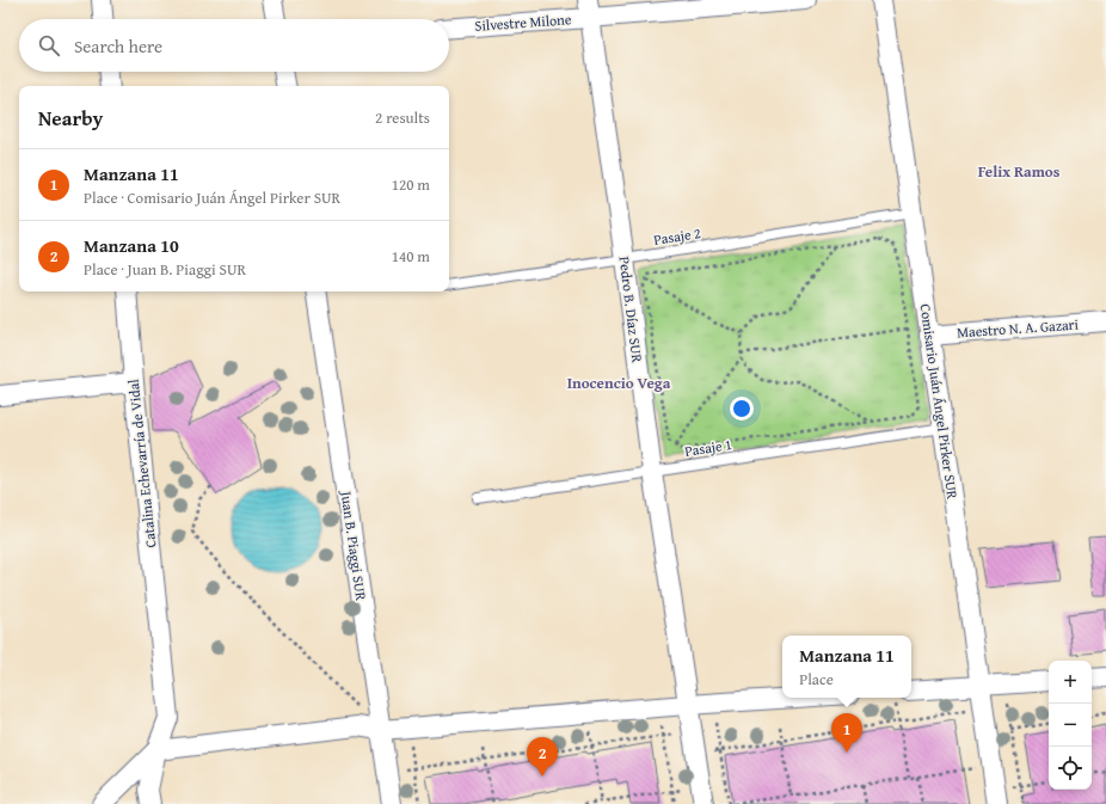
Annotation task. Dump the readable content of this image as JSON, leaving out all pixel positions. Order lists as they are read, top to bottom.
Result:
{
  "streets": {
    "street": [
      "Silvestre Milone",
      "Pedro B. Díaz SUR",
      "Maestro N. A. Gazari",
      "Comisario Juán Ángel Pirker SUR",
      "Catalina Echevarría de Vidal",
      "Juan B. Piaggi SUR"
    ],
    "lane": ["Pasaje 2", "Pasaje 1"]
  },
  "crossings": [
    ["Silvestre Milone", "Pedro B. Díaz SUR"],
    ["Pasaje 2", "Pedro B. Díaz SUR"],
    ["Pasaje 2", "Comisario Juán Ángel Pirker SUR"],
    ["Pedro B. Díaz SUR", "Pasaje 1"],
    ["Maestro N. A. Gazari", "Comisario Juán Ángel Pirker SUR"],
    ["Comisario Juán Ángel Pirker SUR", "Pasaje 1"]
  ],
  "districts": ["Felix Ramos", "Inocencio Vega"],
  "page": {
    "search": "Search here",
    "heading": ["Nearby", "2 results"],
    "list": [
      {
        "mark": "1",
        "name": "Manzana 11",
        "note": "Place · Comisario Juán Ángel Pirker SUR",
        "value": "120 m"
      },
      {
        "mark": "2",
        "name": "Manzana 10",
        "note": "Place · Juan B. Piaggi SUR",
        "value": "140 m"
      }
    ],
    "popup": ["Manzana 11", "Place"],
    "map_buttons": ["+", "−"],
    "pins": ["1", "2"]
  }
}
